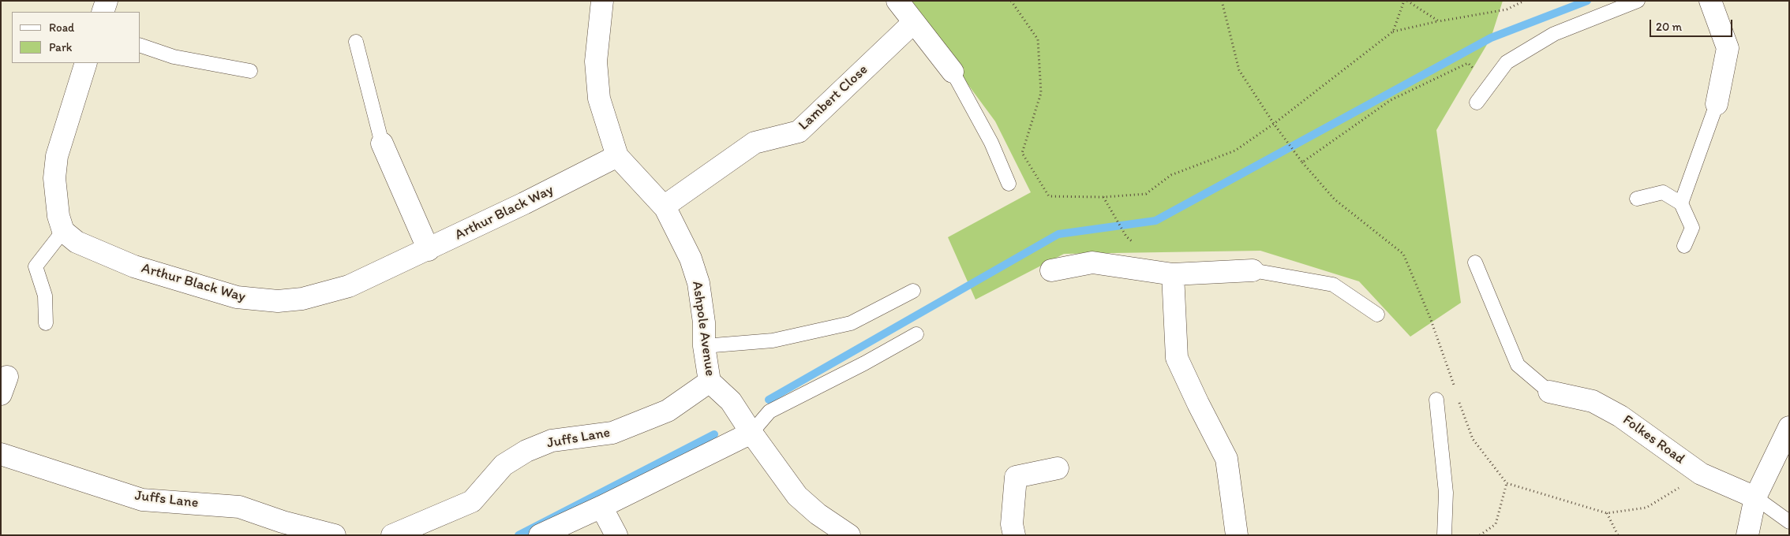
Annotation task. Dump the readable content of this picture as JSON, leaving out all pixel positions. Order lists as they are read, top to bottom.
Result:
{
  "streets": {
    "street": [
      "Lambert Close",
      "Arthur Black Way",
      "Ashpole Avenue",
      "Juffs Lane",
      "Folkes Road"
    ]
  },
  "crossings": [
    ["Lambert Close", "Ashpole Avenue"],
    ["Arthur Black Way", "Ashpole Avenue"],
    ["Ashpole Avenue", "Juffs Lane"]
  ],
  "legend": ["Road", "Park"],
  "scale_bar": "20 m"
}
